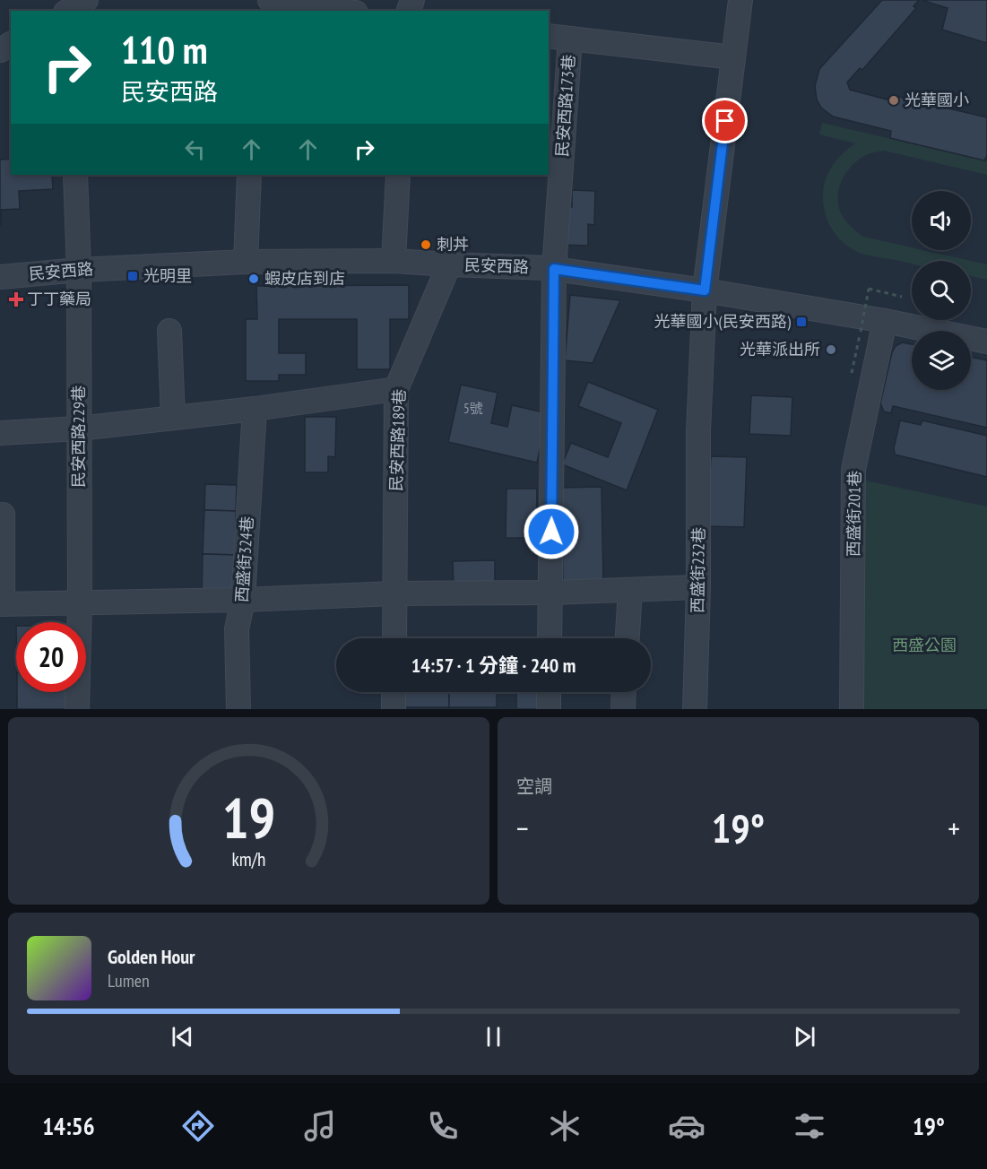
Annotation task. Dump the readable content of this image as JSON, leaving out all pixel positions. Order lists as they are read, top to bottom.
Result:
{
  "streets": {
    "street": [
      "民安西路173巷",
      "民安西路",
      "民安西路229巷",
      "民安西路189巷",
      "西盛街201巷",
      "西盛街324巷",
      "西盛街232巷"
    ]
  },
  "crossings": [
    ["民安西路173巷", "民安西路"],
    ["民安西路", "民安西路229巷"],
    ["民安西路", "民安西路189巷"],
    ["民安西路", "西盛街201巷"],
    ["民安西路", "西盛街232巷"]
  ],
  "parks": ["西盛公園"],
  "places": {
    "other": [
      "光華國小",
      "刺丼",
      "蝦皮店到店",
      "光華派出所"
    ],
    "transit": ["光明里", "光華國小(民安西路)"],
    "health": ["丁丁藥局"]
  },
  "house_numbers": ["5號"],
  "page": {
    "turn": ["110 m", "民安西路"],
    "limit": "20",
    "trip": "14:57 · 1 分鐘 · 240 m",
    "tile": "空調",
    "heat": ["−", "19°", "+"],
    "song": ["Golden Hour", "Lumen"],
    "tabs": ["14:56", "19°"],
    "gauge": ["19", "km/h"]
  }
}
